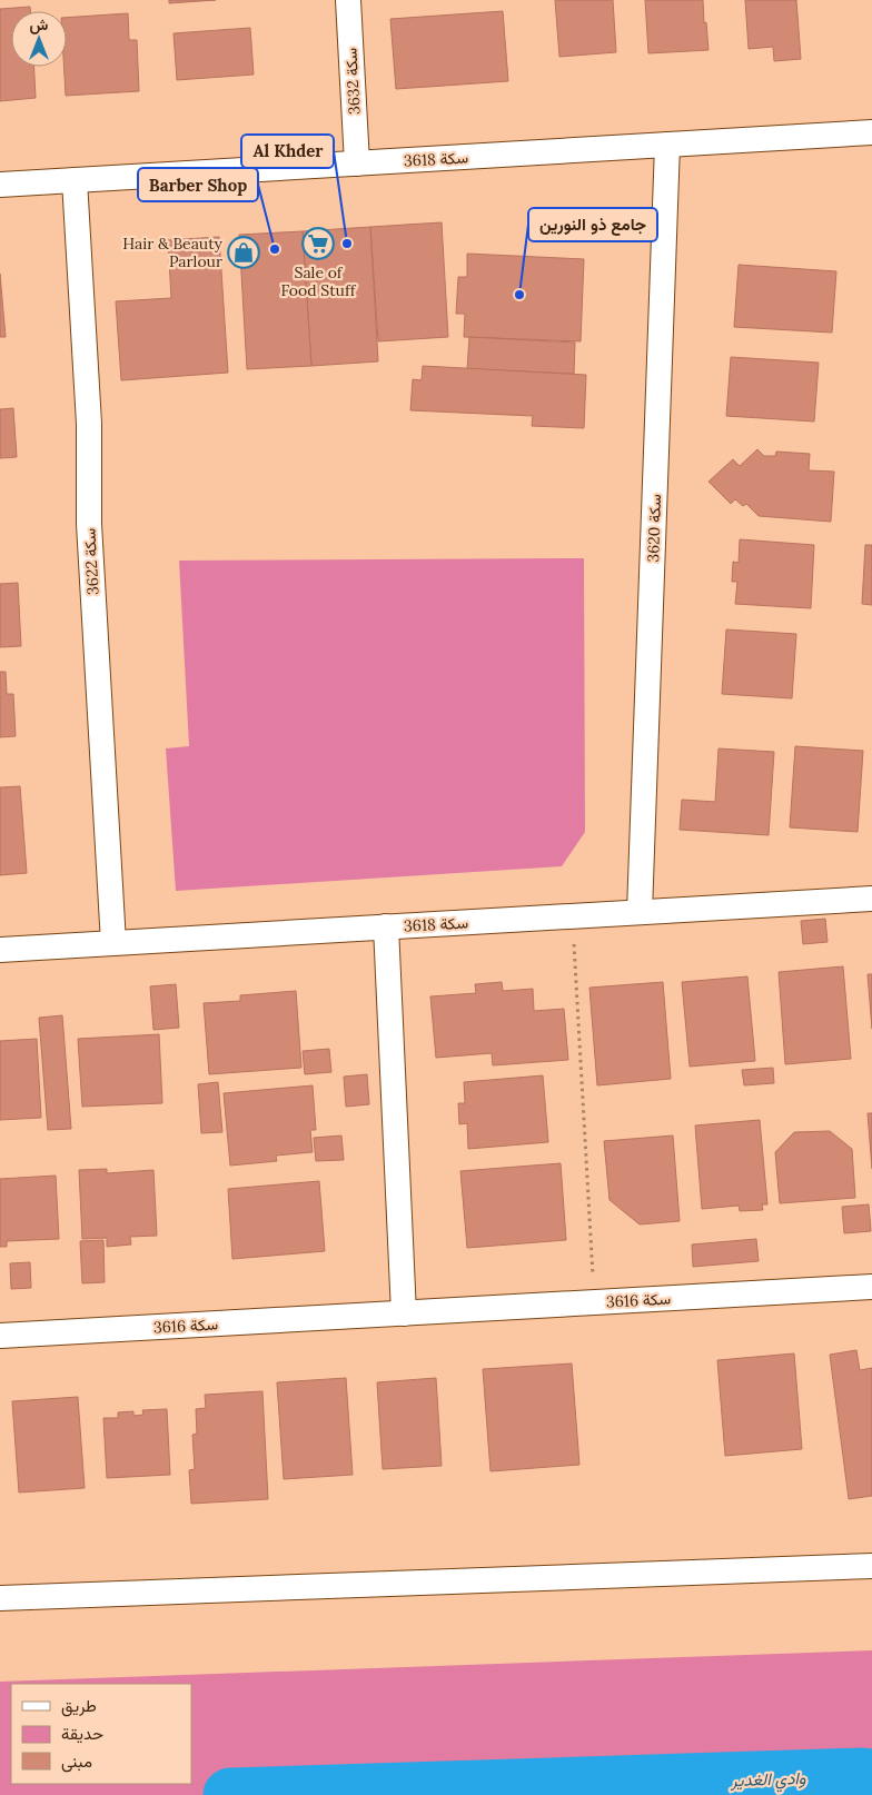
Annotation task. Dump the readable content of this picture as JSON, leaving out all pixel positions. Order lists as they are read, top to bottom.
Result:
{
  "streets": {
    "street": [
      "سكة 3632",
      "سكة 3618",
      "سكة 3620",
      "سكة 3622",
      "سكة 3616"
    ]
  },
  "crossings": [
    ["سكة 3632", "سكة 3618"],
    ["سكة 3618", "سكة 3620"],
    ["سكة 3618", "سكة 3622"]
  ],
  "water": ["وادي الغدير"],
  "places": {
    "supermarket": ["Sale of Food Stuff"],
    "other": ["Al Khder", "Barber Shop", "جامع ذو النورين"],
    "shop": ["Hair & Beauty Parlour"]
  },
  "legend": ["طريق", "حديقة", "مبنى"],
  "north": "top"
}
